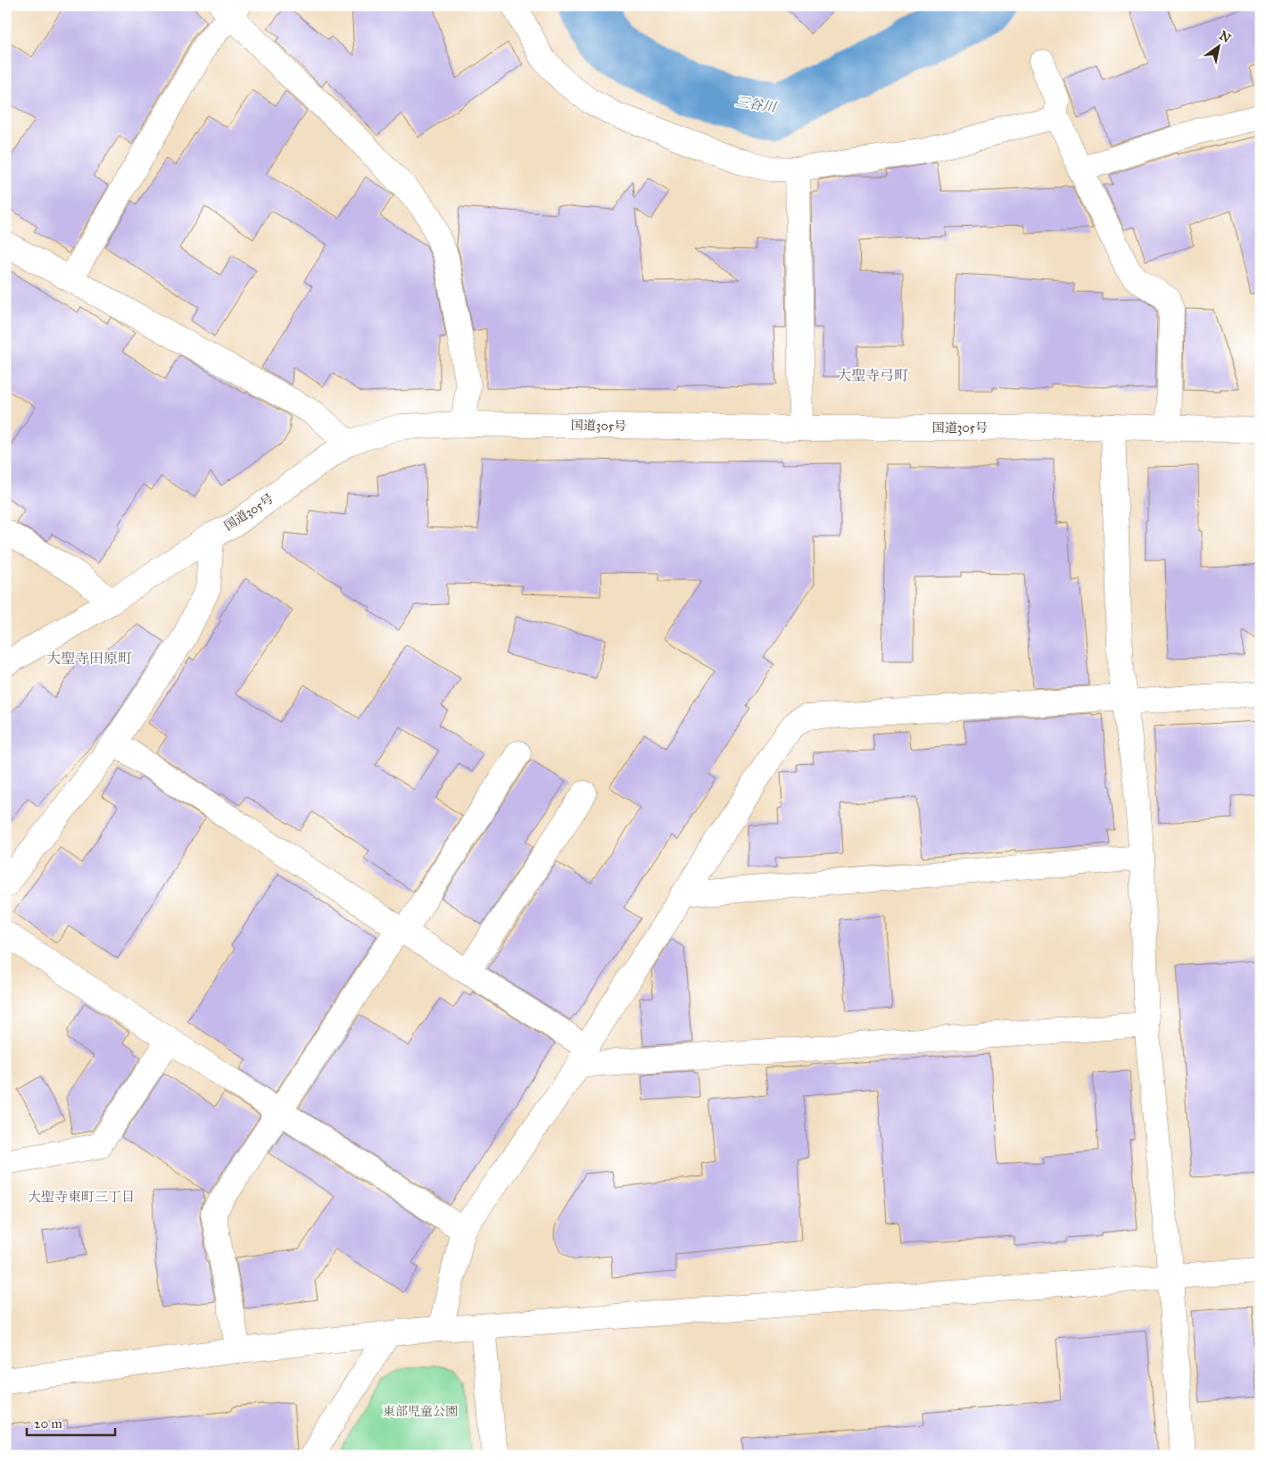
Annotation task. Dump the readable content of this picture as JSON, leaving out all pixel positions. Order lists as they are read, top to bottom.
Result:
{
  "streets": {
    "main road": ["国道305号"]
  },
  "districts": ["大聖寺弓町", "大聖寺田原町", "大聖寺東町三丁目"],
  "water": ["三谷川"],
  "parks": ["東部児童公園"],
  "scale_bar": "20 m",
  "north": "top right"
}
